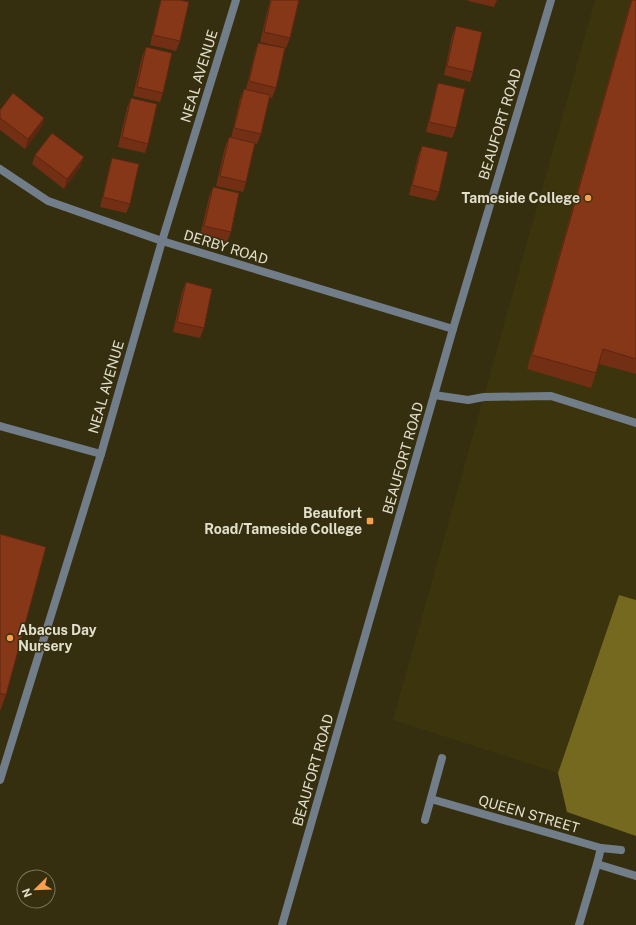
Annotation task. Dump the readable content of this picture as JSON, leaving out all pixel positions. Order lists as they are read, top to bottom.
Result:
{
  "streets": {
    "street": [
      "NEAL AVENUE",
      "BEAUFORT ROAD",
      "DERBY ROAD",
      "QUEEN STREET"
    ]
  },
  "crossings": [
    ["NEAL AVENUE", "DERBY ROAD"],
    ["BEAUFORT ROAD", "DERBY ROAD"]
  ],
  "places": {
    "other": ["Tameside College", "Abacus Day Nursery"],
    "transit": ["Beaufort Road/Tameside College"]
  },
  "north": "bottom left"
}
